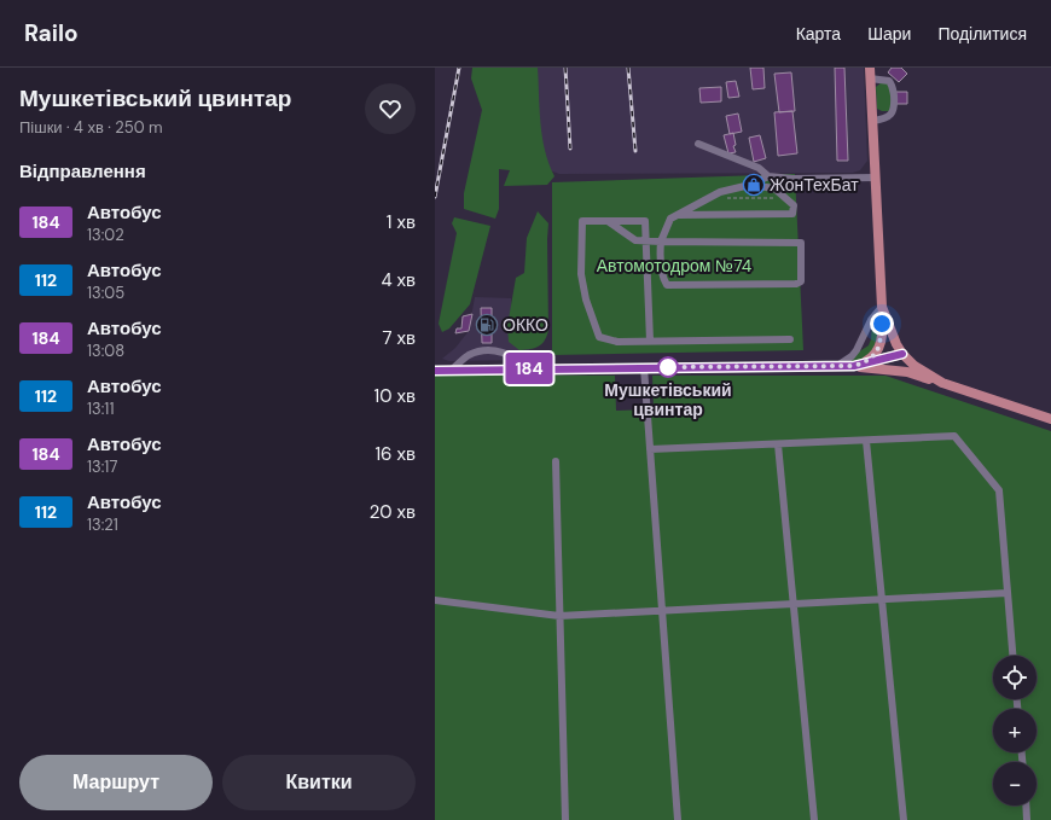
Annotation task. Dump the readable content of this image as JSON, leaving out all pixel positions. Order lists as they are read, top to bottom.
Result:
{
  "parks": ["Автомотодром №74"],
  "places": {
    "shop": ["ЖонТехБат"],
    "fuel station": ["ОККО"],
    "other": ["Мушкетівський цвинтар"]
  },
  "lines": ["bus line 184"],
  "page": {
    "header": "Railo",
    "nav": ["Карта", "Шари", "Поділитися"],
    "heading": [
      ["Мушкетівський цвинтар", "Пішки · 4 хв · 250 m"],
      "Відправлення"
    ],
    "on_map": "184",
    "list": [
      {
        "mark": "184",
        "name": "Автобус",
        "note": "13:02",
        "value": "1 хв"
      },
      {
        "mark": "112",
        "name": "Автобус",
        "note": "13:05",
        "value": "4 хв"
      },
      {
        "mark": "184",
        "name": "Автобус",
        "note": "13:08",
        "value": "7 хв"
      },
      {
        "mark": "112",
        "name": "Автобус",
        "note": "13:11",
        "value": "10 хв"
      },
      {
        "mark": "184",
        "name": "Автобус",
        "note": "13:17",
        "value": "16 хв"
      },
      {
        "mark": "112",
        "name": "Автобус",
        "note": "13:21",
        "value": "20 хв"
      }
    ],
    "map_buttons": ["+", "−"],
    "buttons": ["Маршрут", "Квитки"]
  }
}
